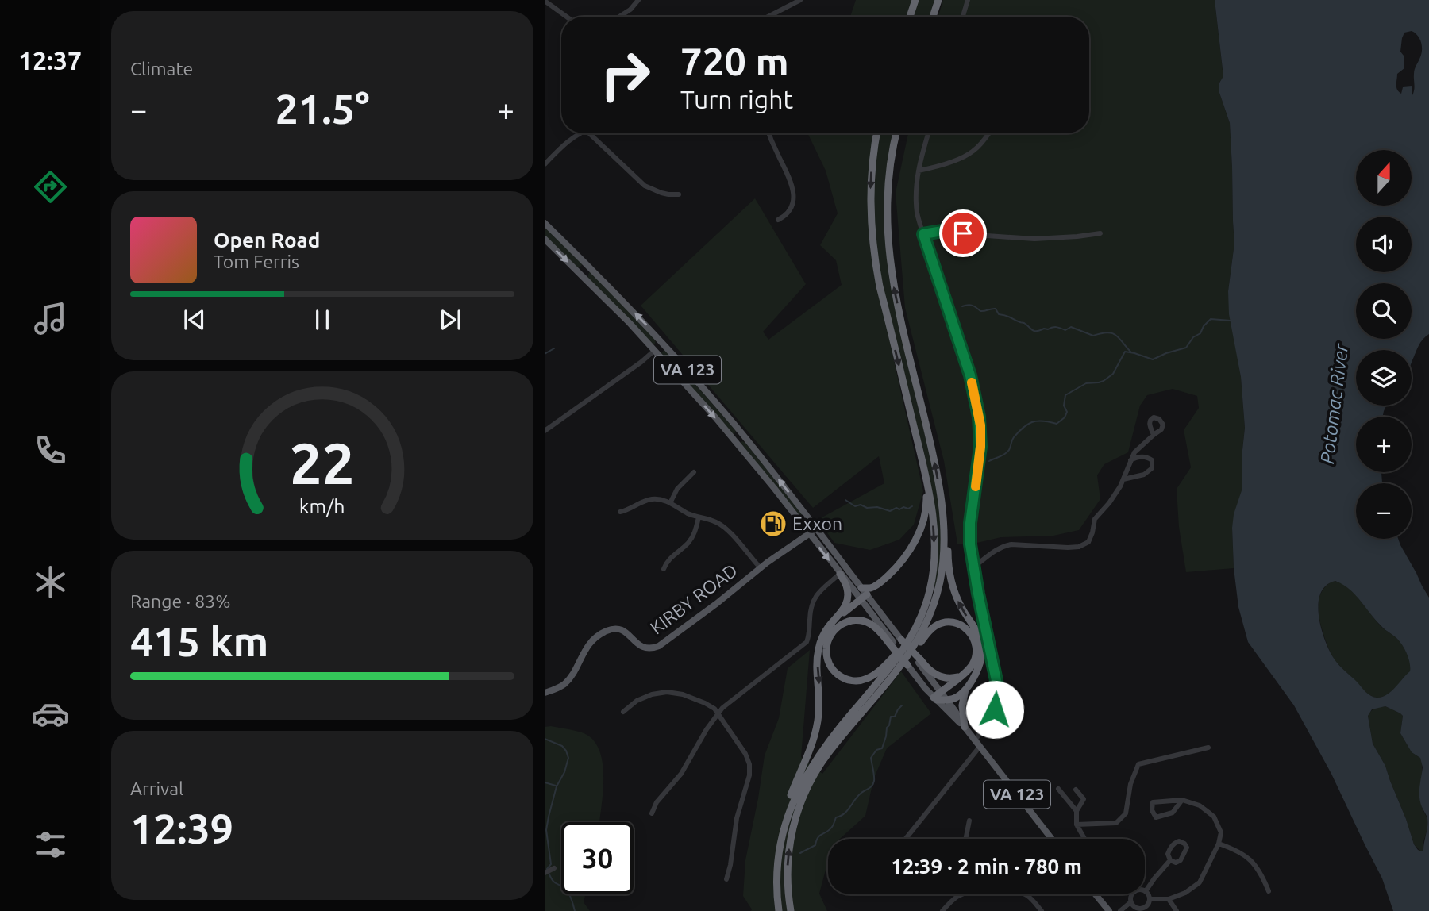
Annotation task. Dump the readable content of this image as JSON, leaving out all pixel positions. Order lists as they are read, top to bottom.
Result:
{
  "streets": {
    "main road": ["VA 123", "KIRBY ROAD"]
  },
  "crossings": [
    ["VA 123", "KIRBY ROAD"]
  ],
  "water": ["Potomac River"],
  "places": {
    "fuel station": ["Exxon"]
  },
  "north": "top",
  "page": {
    "tabs": "12:37",
    "tile": [
      "Climate",
      ["Range · 83%", "415 km"],
      ["Arrival", "12:39"]
    ],
    "turn": ["720 m", "Turn right"],
    "heat": ["−", "21.5°", "+"],
    "map_buttons": ["+", "−"],
    "song": ["Open Road", "Tom Ferris"],
    "limit": "30",
    "trip": "12:39 · 2 min · 780 m",
    "gauge": ["22", "km/h"]
  }
}
